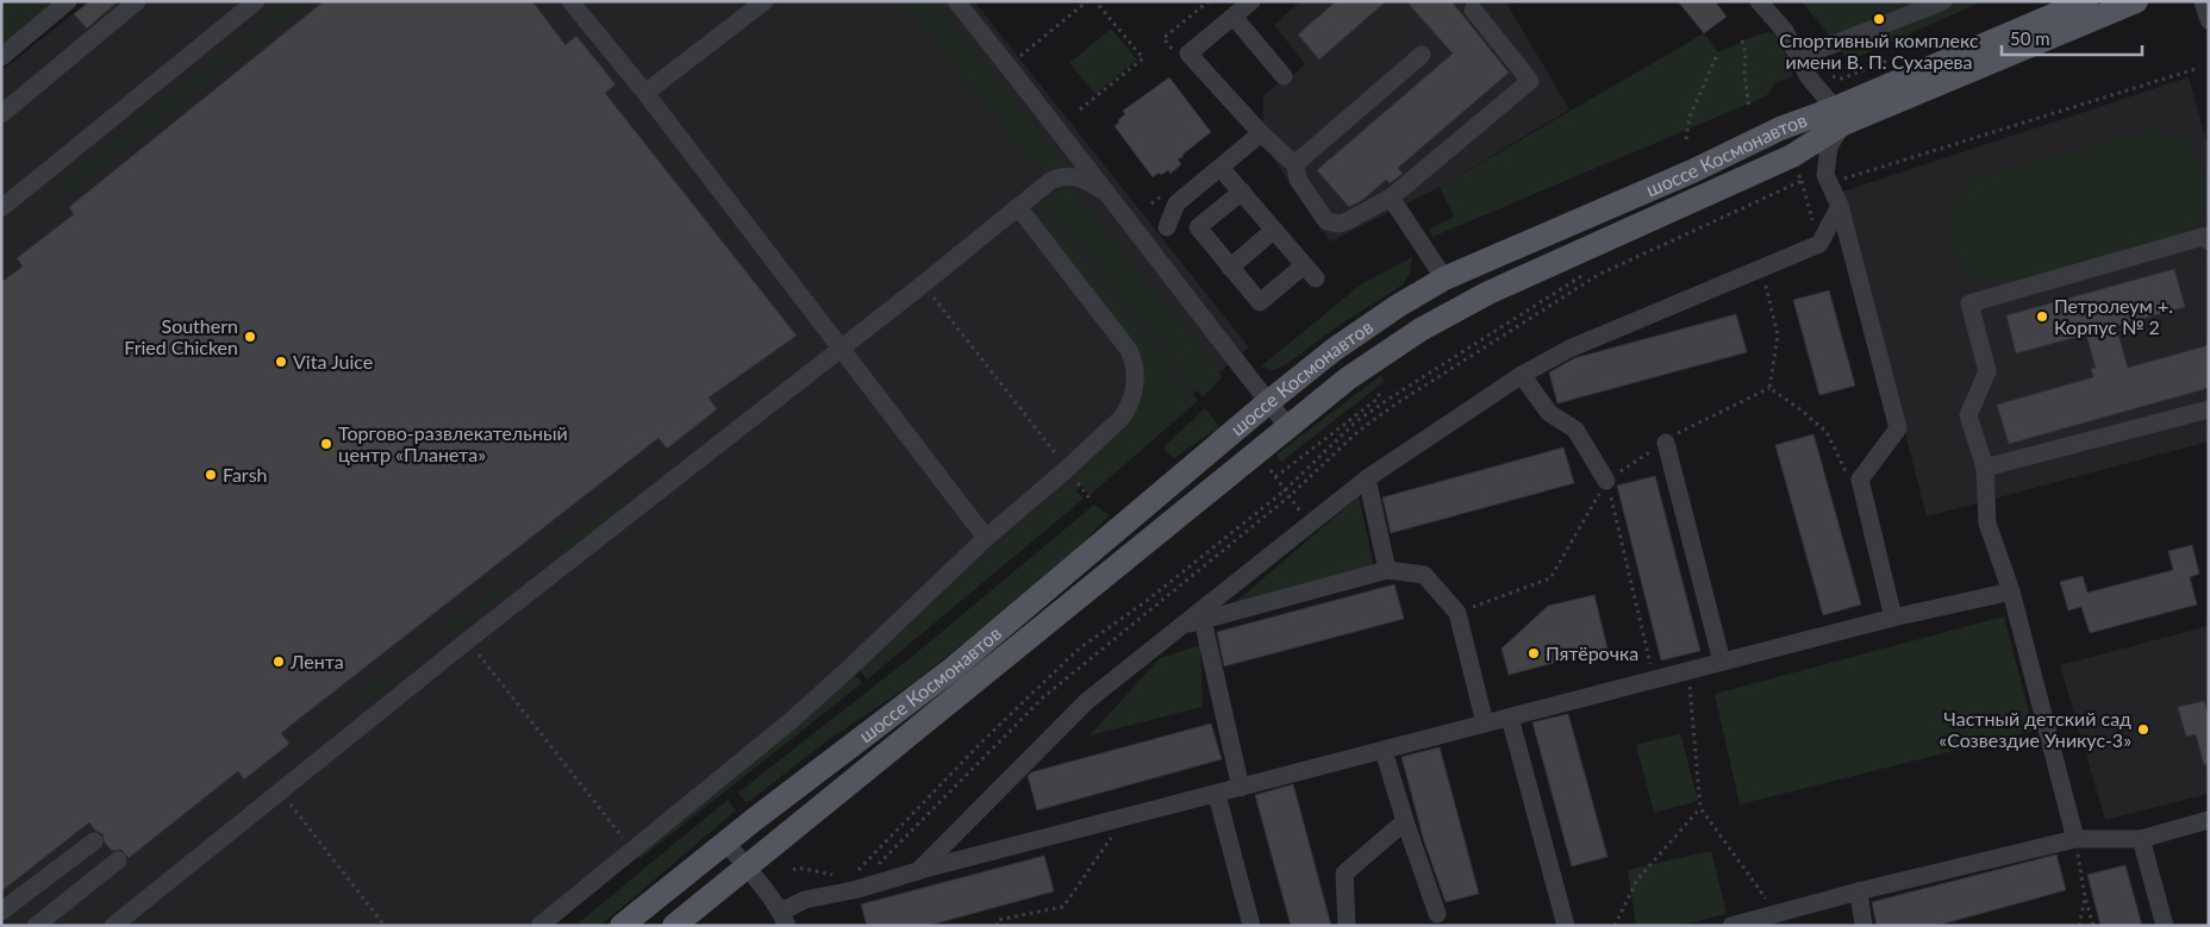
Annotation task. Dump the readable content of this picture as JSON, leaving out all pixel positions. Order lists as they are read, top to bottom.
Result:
{
  "streets": {
    "main road": ["шоссе Космонавтов"]
  },
  "places": [
    "Спортивный комплекс имени В. П. Сухарева",
    "Петролеум +. Корпус № 2",
    "Southern Fried Chicken",
    "Vita Juice",
    "Торгово-развлекательный центр «Планета»",
    "Farsh",
    "Пятёрочка",
    "Лента",
    "Частный детский сад «Созвездие Уникус-3»"
  ],
  "scale_bar": "50 m"
}
